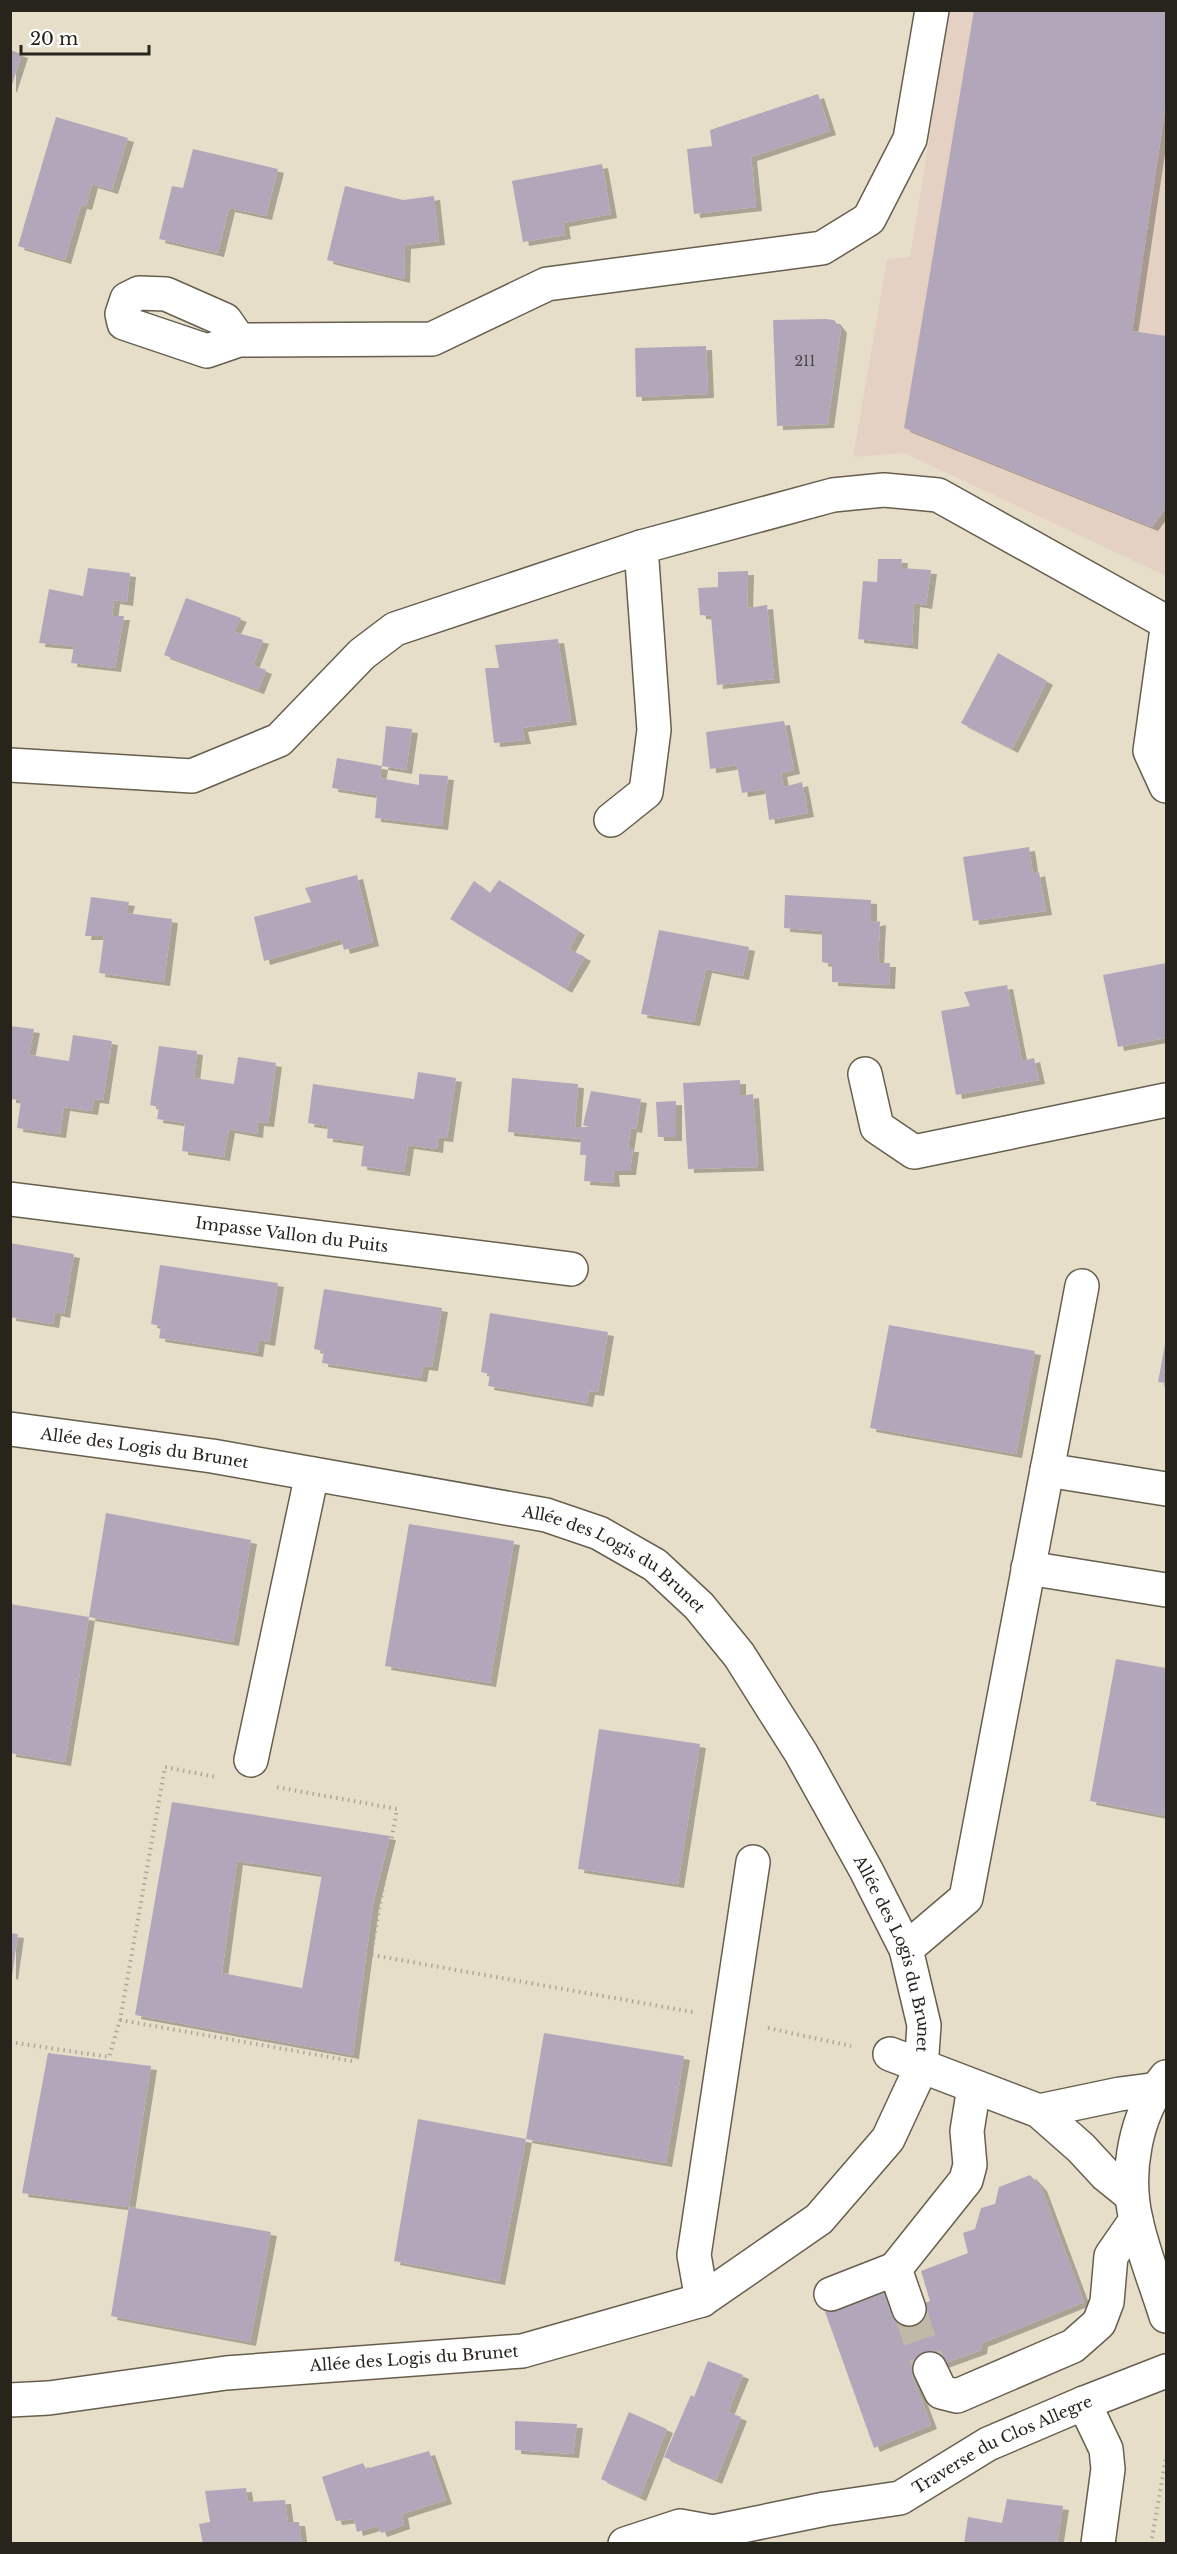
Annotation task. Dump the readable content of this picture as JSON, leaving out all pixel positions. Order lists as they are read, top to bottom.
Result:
{
  "streets": {
    "street": ["Impasse Vallon du Puits", "Allée des Logis du Brunet", "Traverse du Clos Allegre"]
  },
  "house_numbers": ["211"],
  "scale_bar": "20 m"
}
